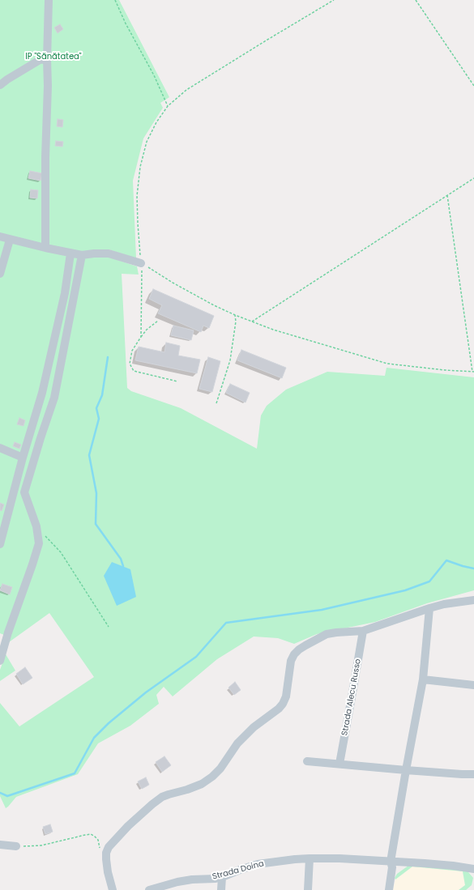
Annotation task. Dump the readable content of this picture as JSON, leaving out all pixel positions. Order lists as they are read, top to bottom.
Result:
{
  "streets": {
    "street": ["Strada Alecu Russo", "Strada Doina"]
  },
  "parks": ["IP \"Sănătatea\""]
}
